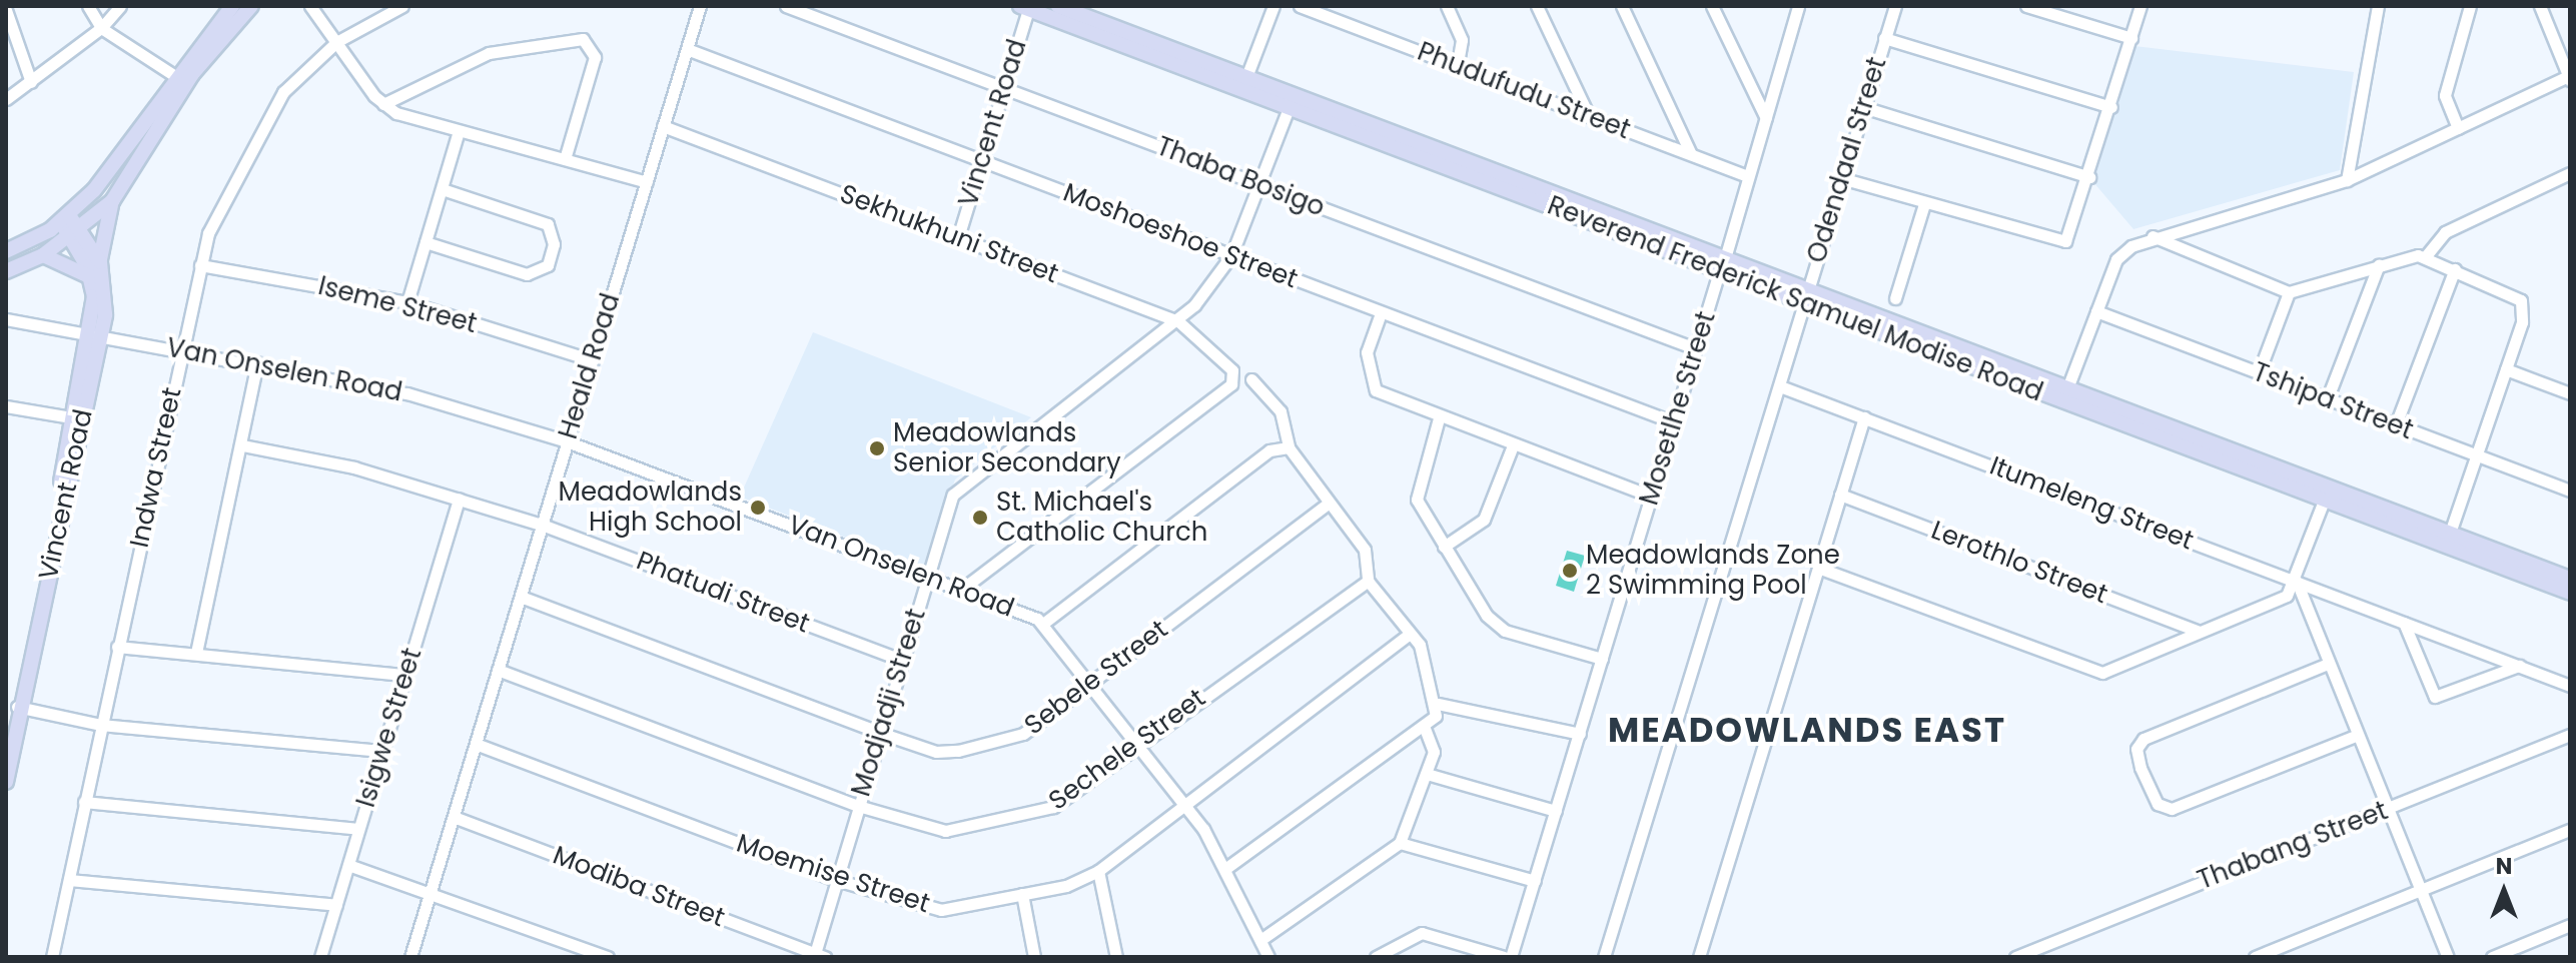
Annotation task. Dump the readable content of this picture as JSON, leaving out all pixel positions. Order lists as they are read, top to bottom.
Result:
{
  "streets": {
    "main road": ["Vincent Road", "Reverend Frederick Samuel Modise Road"],
    "street": [
      "Phudufudu Street",
      "Odendaal Street",
      "Thaba Bosigo",
      "Sekhukhuni Street",
      "Moshoeshoe Street",
      "Iseme Street",
      "Heald Road",
      "Van Onselen Road",
      "Tshipa Street",
      "Mosetlhe Street",
      "Indwa Street",
      "Itumeleng Street",
      "Lerothlo Street",
      "Phatudi Street",
      "Sebele Street",
      "Modjadji Street",
      "Isigwe Street",
      "Sechele Street",
      "Thabang Street",
      "Moemise Street",
      "Modiba Street"
    ]
  },
  "crossings": [
    ["Phudufudu Street", "Mosetlhe Street"],
    ["Vincent Road", "Thaba Bosigo"],
    ["Vincent Road", "Sekhukhuni Street"],
    ["Vincent Road", "Moshoeshoe Street"],
    ["Vincent Road", "Reverend Frederick Samuel Modise Road"],
    ["Vincent Road", "Van Onselen Road"],
    ["Odendaal Street", "Reverend Frederick Samuel Modise Road"],
    ["Odendaal Street", "Itumeleng Street"],
    ["Thaba Bosigo", "Mosetlhe Street"],
    ["Thaba Bosigo", "Modjadji Street"],
    ["Sekhukhuni Street", "Heald Road"],
    ["Sekhukhuni Street", "Van Onselen Road"],
    ["Sekhukhuni Street", "Modjadji Street"],
    ["Moshoeshoe Street", "Heald Road"],
    ["Moshoeshoe Street", "Mosetlhe Street"],
    ["Moshoeshoe Street", "Modjadji Street"],
    ["Reverend Frederick Samuel Modise Road", "Mosetlhe Street"],
    ["Reverend Frederick Samuel Modise Road", "Modjadji Street"],
    ["Iseme Street", "Heald Road"],
    ["Iseme Street", "Indwa Street"],
    ["Heald Road", "Van Onselen Road"],
    ["Heald Road", "Phatudi Street"],
    ["Heald Road", "Sebele Street"],
    ["Heald Road", "Sechele Street"],
    ["Heald Road", "Moemise Street"],
    ["Heald Road", "Modiba Street"],
    ["Van Onselen Road", "Indwa Street"],
    ["Van Onselen Road", "Sebele Street"],
    ["Van Onselen Road", "Modjadji Street"],
    ["Van Onselen Road", "Sechele Street"],
    ["Van Onselen Road", "Moemise Street"],
    ["Phatudi Street", "Modjadji Street"],
    ["Phatudi Street", "Isigwe Street"],
    ["Sebele Street", "Modjadji Street"],
    ["Modjadji Street", "Sechele Street"],
    ["Modjadji Street", "Moemise Street"],
    ["Modjadji Street", "Modiba Street"]
  ],
  "districts": ["MEADOWLANDS EAST"],
  "places": [
    "Meadowlands Senior Secondary",
    "Meadowlands High School",
    "St. Michael's Catholic Church",
    "Meadowlands Zone 2 Swimming Pool"
  ],
  "north": "top"
}
